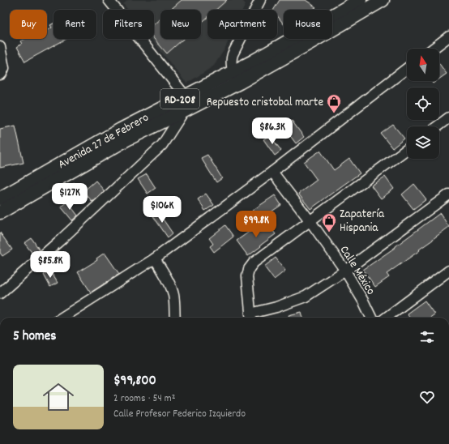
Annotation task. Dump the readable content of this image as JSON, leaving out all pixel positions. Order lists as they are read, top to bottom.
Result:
{
  "streets": {
    "main road": ["RD-208", "Avenida 27 de Febrero"],
    "street": ["Calle México"]
  },
  "places": {
    "shop": ["Repuesto cristobal marte", "Zapatería Hispania"]
  },
  "north": "top",
  "page": {
    "chip": [
      "Buy",
      "Rent",
      "Filters",
      "New",
      "Apartment",
      "House"
    ],
    "price": [
      "$86.3K",
      "$127K",
      "$106K",
      "$99.8K",
      "$85.8K"
    ],
    "heading": "5 homes",
    "list": [
      {
        "name": "$99,800",
        "note": "2 rooms · 54 m² · Calle Profesor Federico Izquierdo"
      }
    ]
  }
}
